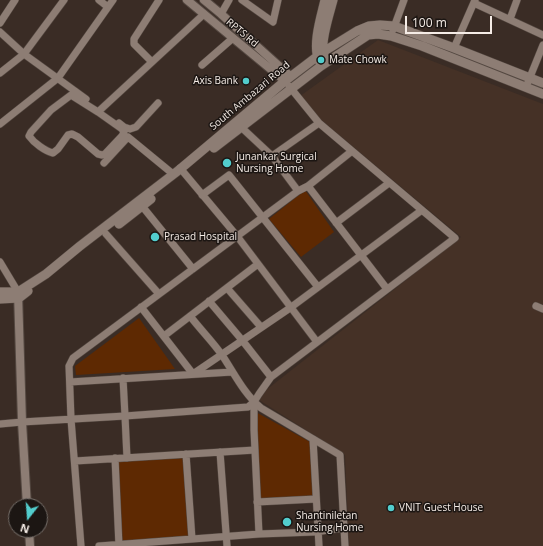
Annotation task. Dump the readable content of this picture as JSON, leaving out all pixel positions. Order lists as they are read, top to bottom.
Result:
{
  "streets": {
    "main road": ["South Ambazari Road"],
    "street": ["RPTS Rd"]
  },
  "crossings": [
    ["RPTS Rd", "South Ambazari Road"]
  ],
  "places": [
    "Mate Chowk",
    "Axis Bank",
    "Junankar Surgical Nursing Home",
    "Prasad Hospital",
    "VNIT Guest House",
    "Shantiniletan Nursing Home"
  ],
  "scale_bar": "100 m",
  "north": "bottom"
}
